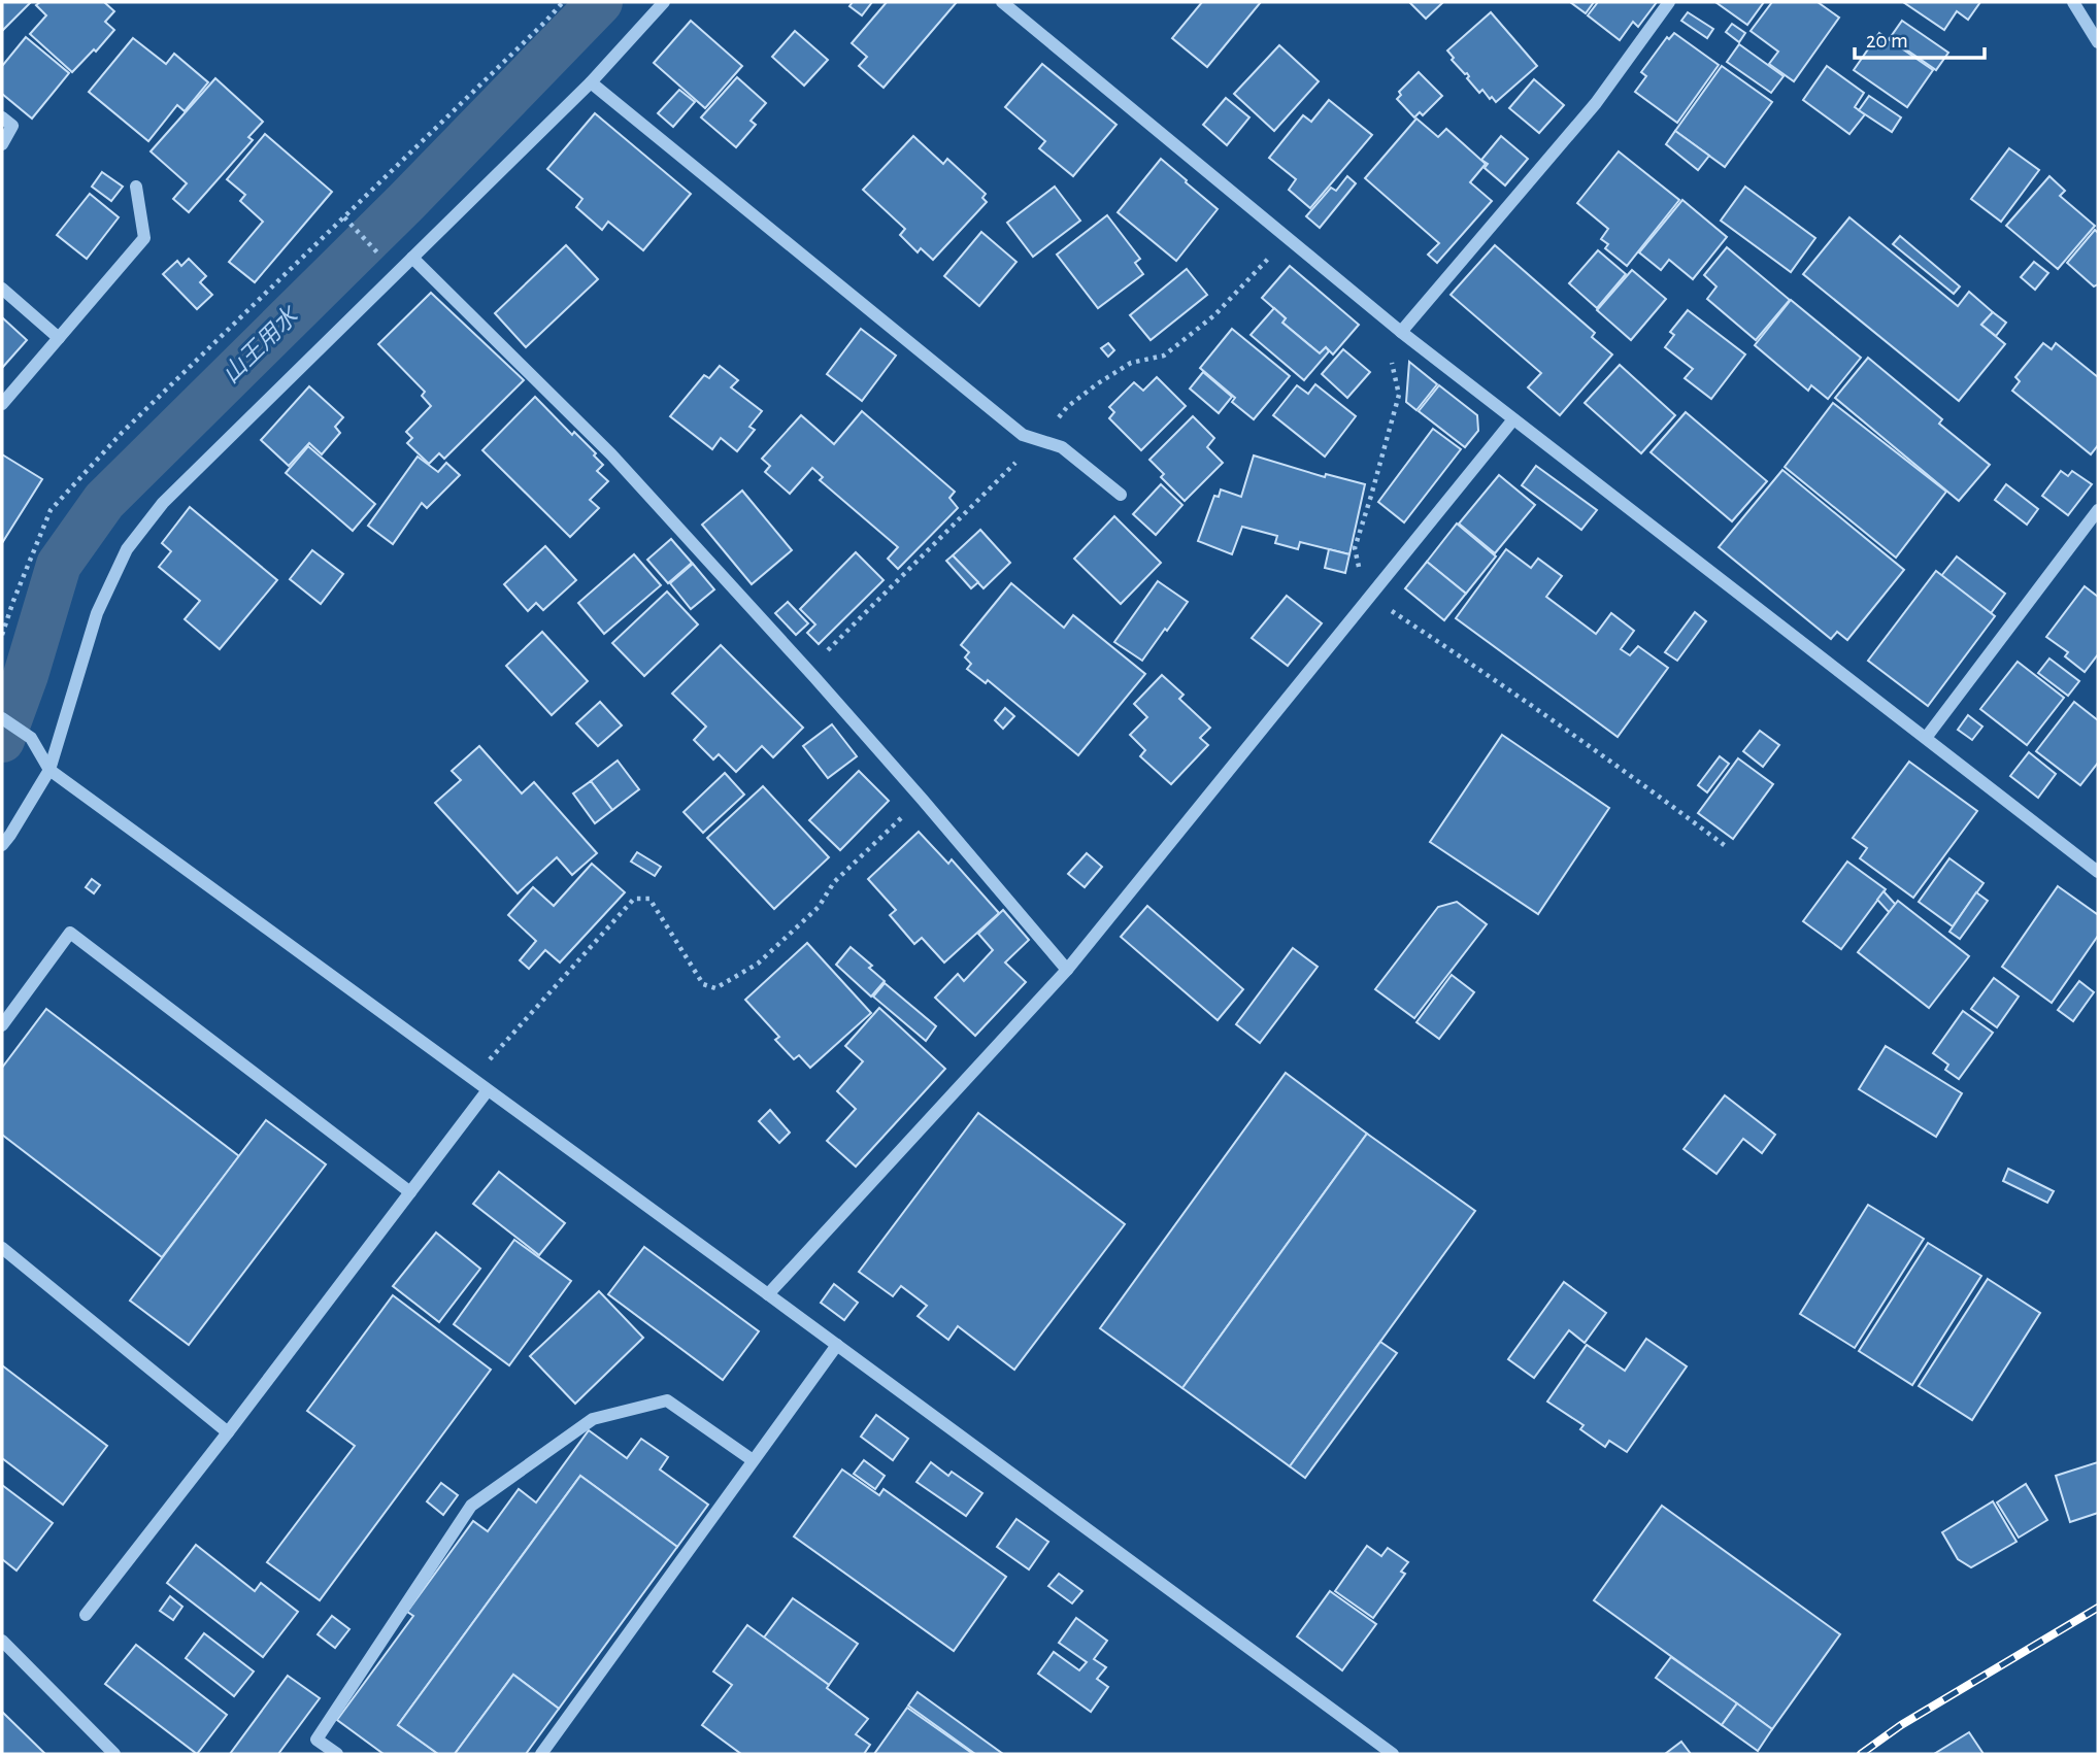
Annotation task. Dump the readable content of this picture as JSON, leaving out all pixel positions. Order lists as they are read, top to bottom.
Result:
{
  "water": ["山王用水"],
  "scale_bar": "20 m"
}
